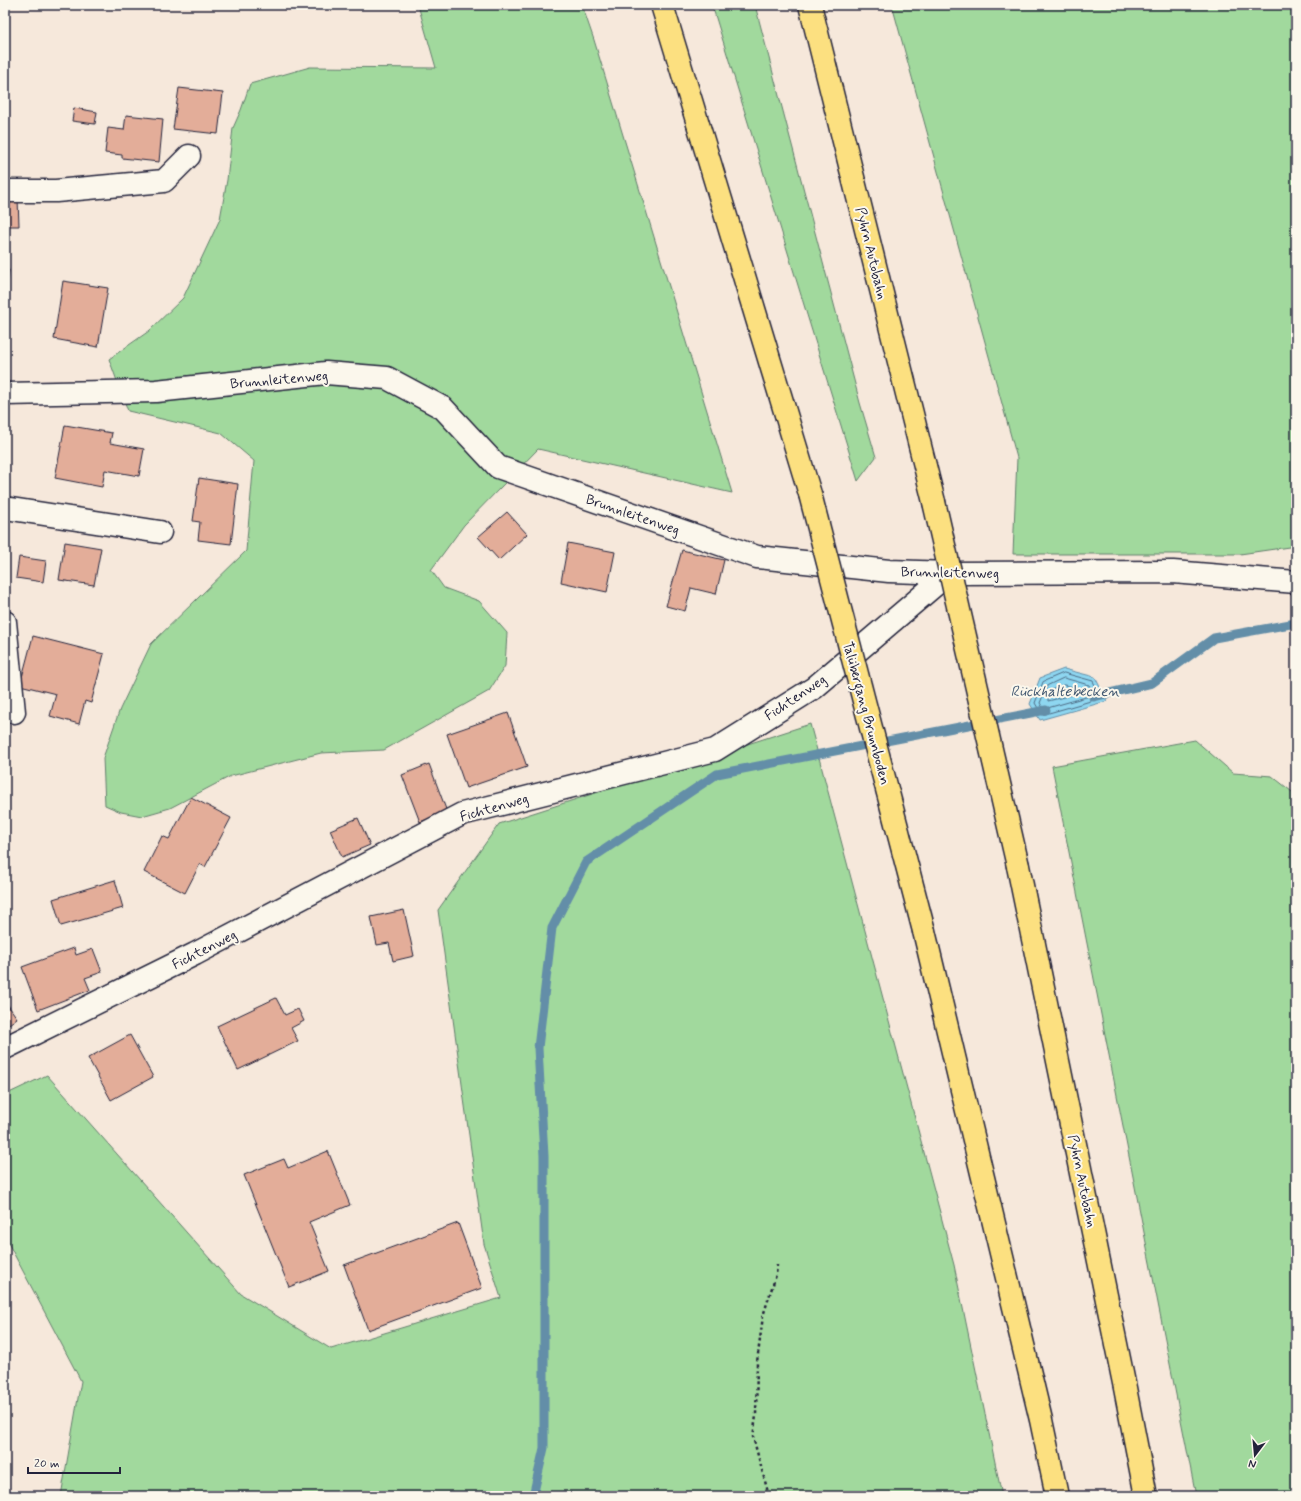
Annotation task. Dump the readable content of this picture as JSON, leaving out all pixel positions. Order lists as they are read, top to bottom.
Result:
{
  "streets": {
    "highway": ["Pyhrn Autobahn", "Talübergang Brunnboden"],
    "street": ["Brunnleitenweg", "Fichtenweg"]
  },
  "crossings": [
    ["Brunnleitenweg", "Fichtenweg"]
  ],
  "water": ["Rückhaltebecken"],
  "scale_bar": "20 m",
  "north": "bottom"
}
